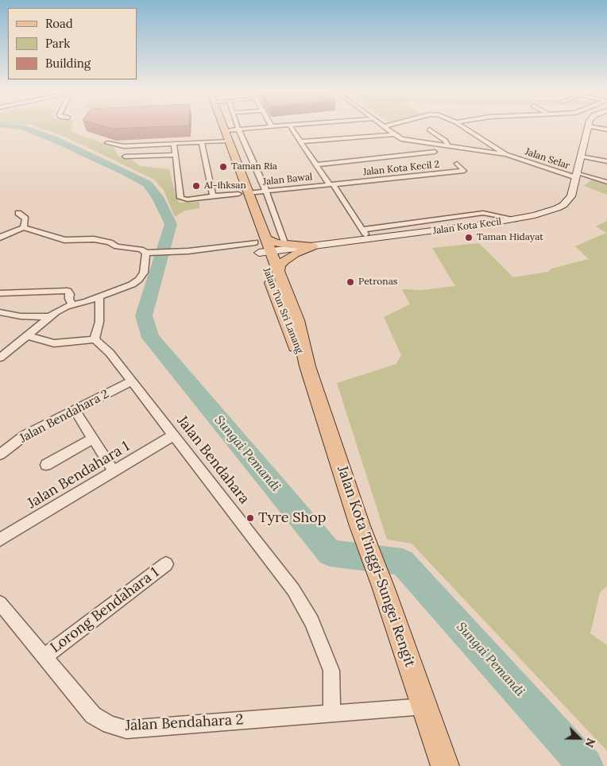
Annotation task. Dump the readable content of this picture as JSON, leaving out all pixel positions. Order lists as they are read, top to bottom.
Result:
{
  "streets": {
    "main road": ["Jalan Tun Sri Lanang", "Jalan Kota Tinggi-Sungei Rengit"],
    "street": [
      "Jalan Selar",
      "Jalan Kota Kecil 2",
      "Jalan Bawal",
      "Jalan Kota Kecil",
      "Jalan Bendahara 2",
      "Jalan Bendahara",
      "Jalan Bendahara 1",
      "Lorong Bendahara 1"
    ]
  },
  "crossings": [
    ["Jalan Selar", "Jalan Kota Kecil"],
    ["Jalan Kota Kecil 2", "Jalan Bawal"],
    ["Jalan Bawal", "Jalan Tun Sri Lanang"],
    ["Jalan Kota Kecil", "Jalan Tun Sri Lanang"],
    ["Jalan Tun Sri Lanang", "Jalan Kota Tinggi-Sungei Rengit"],
    ["Jalan Bendahara 2", "Jalan Bendahara"],
    ["Jalan Bendahara 2", "Jalan Kota Tinggi-Sungei Rengit"],
    ["Jalan Bendahara 2", "Lorong Bendahara 1"],
    ["Jalan Bendahara", "Jalan Bendahara 1"]
  ],
  "water": ["Sungai Pemandi"],
  "places": [
    "Taman Ria",
    "Al-ihksan",
    "Taman Hidayat",
    "Petronas",
    "Tyre Shop"
  ],
  "legend": ["Road", "Park", "Building"],
  "north": "bottom right"
}
